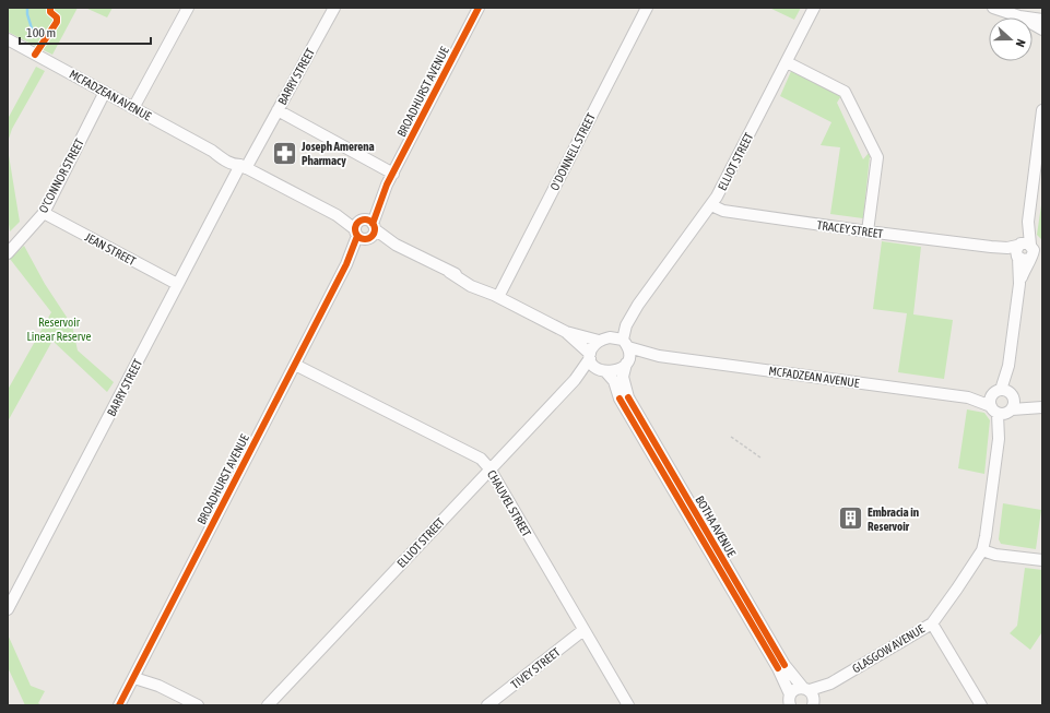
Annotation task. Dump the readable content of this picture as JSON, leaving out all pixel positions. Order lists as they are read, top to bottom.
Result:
{
  "streets": {
    "street": [
      "BARRY STREET",
      "BROADHURST AVENUE",
      "MCFADZEAN AVENUE",
      "O'DONNELL STREET",
      "ELLIOT STREET",
      "O'CONNOR STREET",
      "TRACEY STREET",
      "JEAN STREET",
      "CHAUVEL STREET",
      "BOTHA AVENUE",
      "GLASGOW AVENUE",
      "TIVEY STREET"
    ]
  },
  "crossings": [
    ["BARRY STREET", "MCFADZEAN AVENUE"],
    ["BARRY STREET", "JEAN STREET"],
    ["BROADHURST AVENUE", "MCFADZEAN AVENUE"],
    ["BROADHURST AVENUE", "CHAUVEL STREET"],
    ["MCFADZEAN AVENUE", "O'DONNELL STREET"],
    ["MCFADZEAN AVENUE", "ELLIOT STREET"],
    ["MCFADZEAN AVENUE", "O'CONNOR STREET"],
    ["MCFADZEAN AVENUE", "BOTHA AVENUE"],
    ["MCFADZEAN AVENUE", "GLASGOW AVENUE"],
    ["ELLIOT STREET", "TRACEY STREET"],
    ["ELLIOT STREET", "CHAUVEL STREET"],
    ["ELLIOT STREET", "BOTHA AVENUE"],
    ["O'CONNOR STREET", "JEAN STREET"],
    ["CHAUVEL STREET", "TIVEY STREET"],
    ["BOTHA AVENUE", "GLASGOW AVENUE"]
  ],
  "parks": ["Reservoir Linear Reserve"],
  "places": {
    "pharmacy": ["Joseph Amerena Pharmacy"],
    "building": ["Embracia in Reservoir"]
  },
  "scale_bar": "100 m",
  "north": "right"
}
